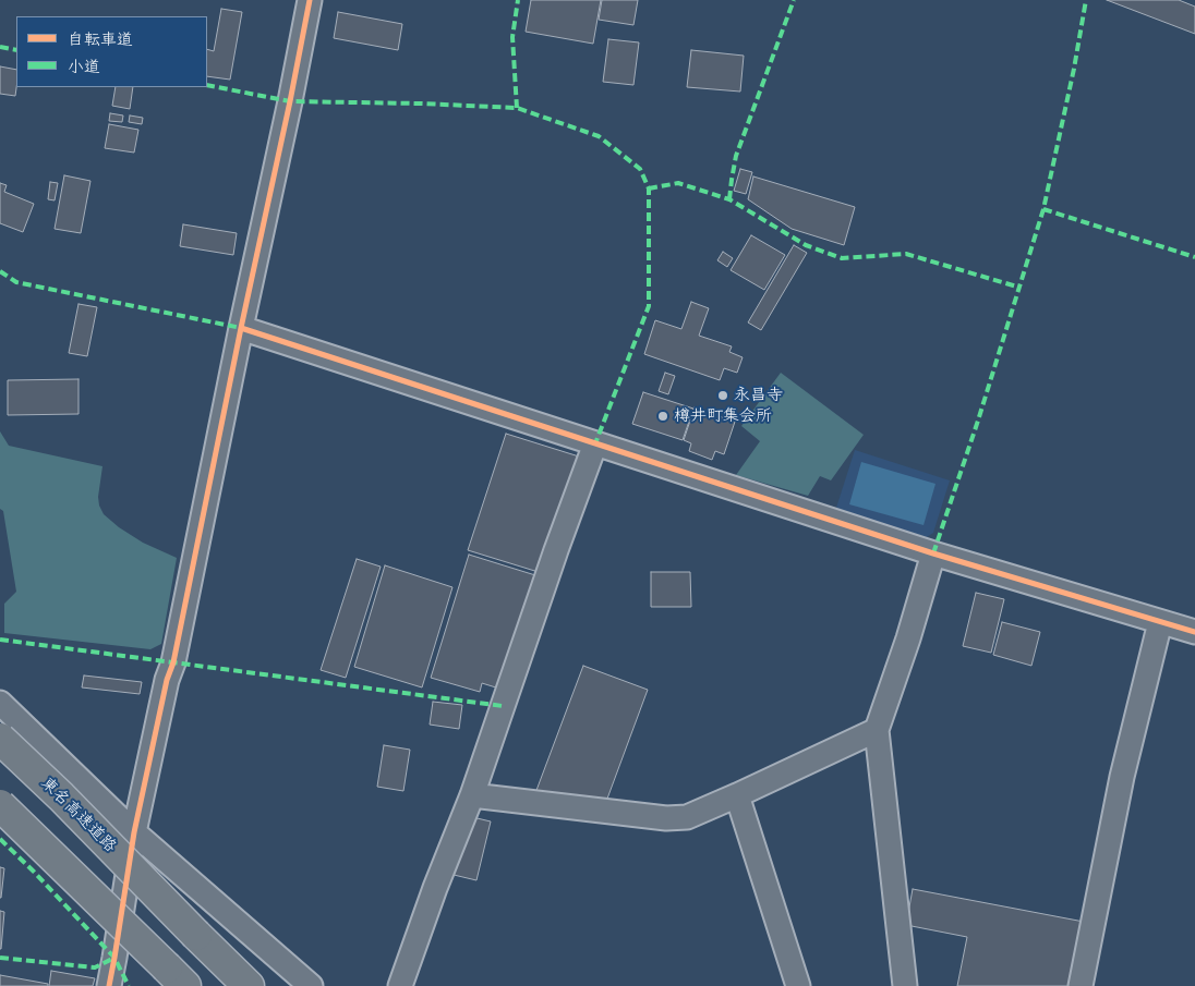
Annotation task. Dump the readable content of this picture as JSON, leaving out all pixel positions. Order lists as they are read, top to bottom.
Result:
{
  "streets": {
    "highway": ["東名高速道路"]
  },
  "places": ["永昌寺", "樽井町集会所"],
  "legend": ["自転車道", "小道"]
}
